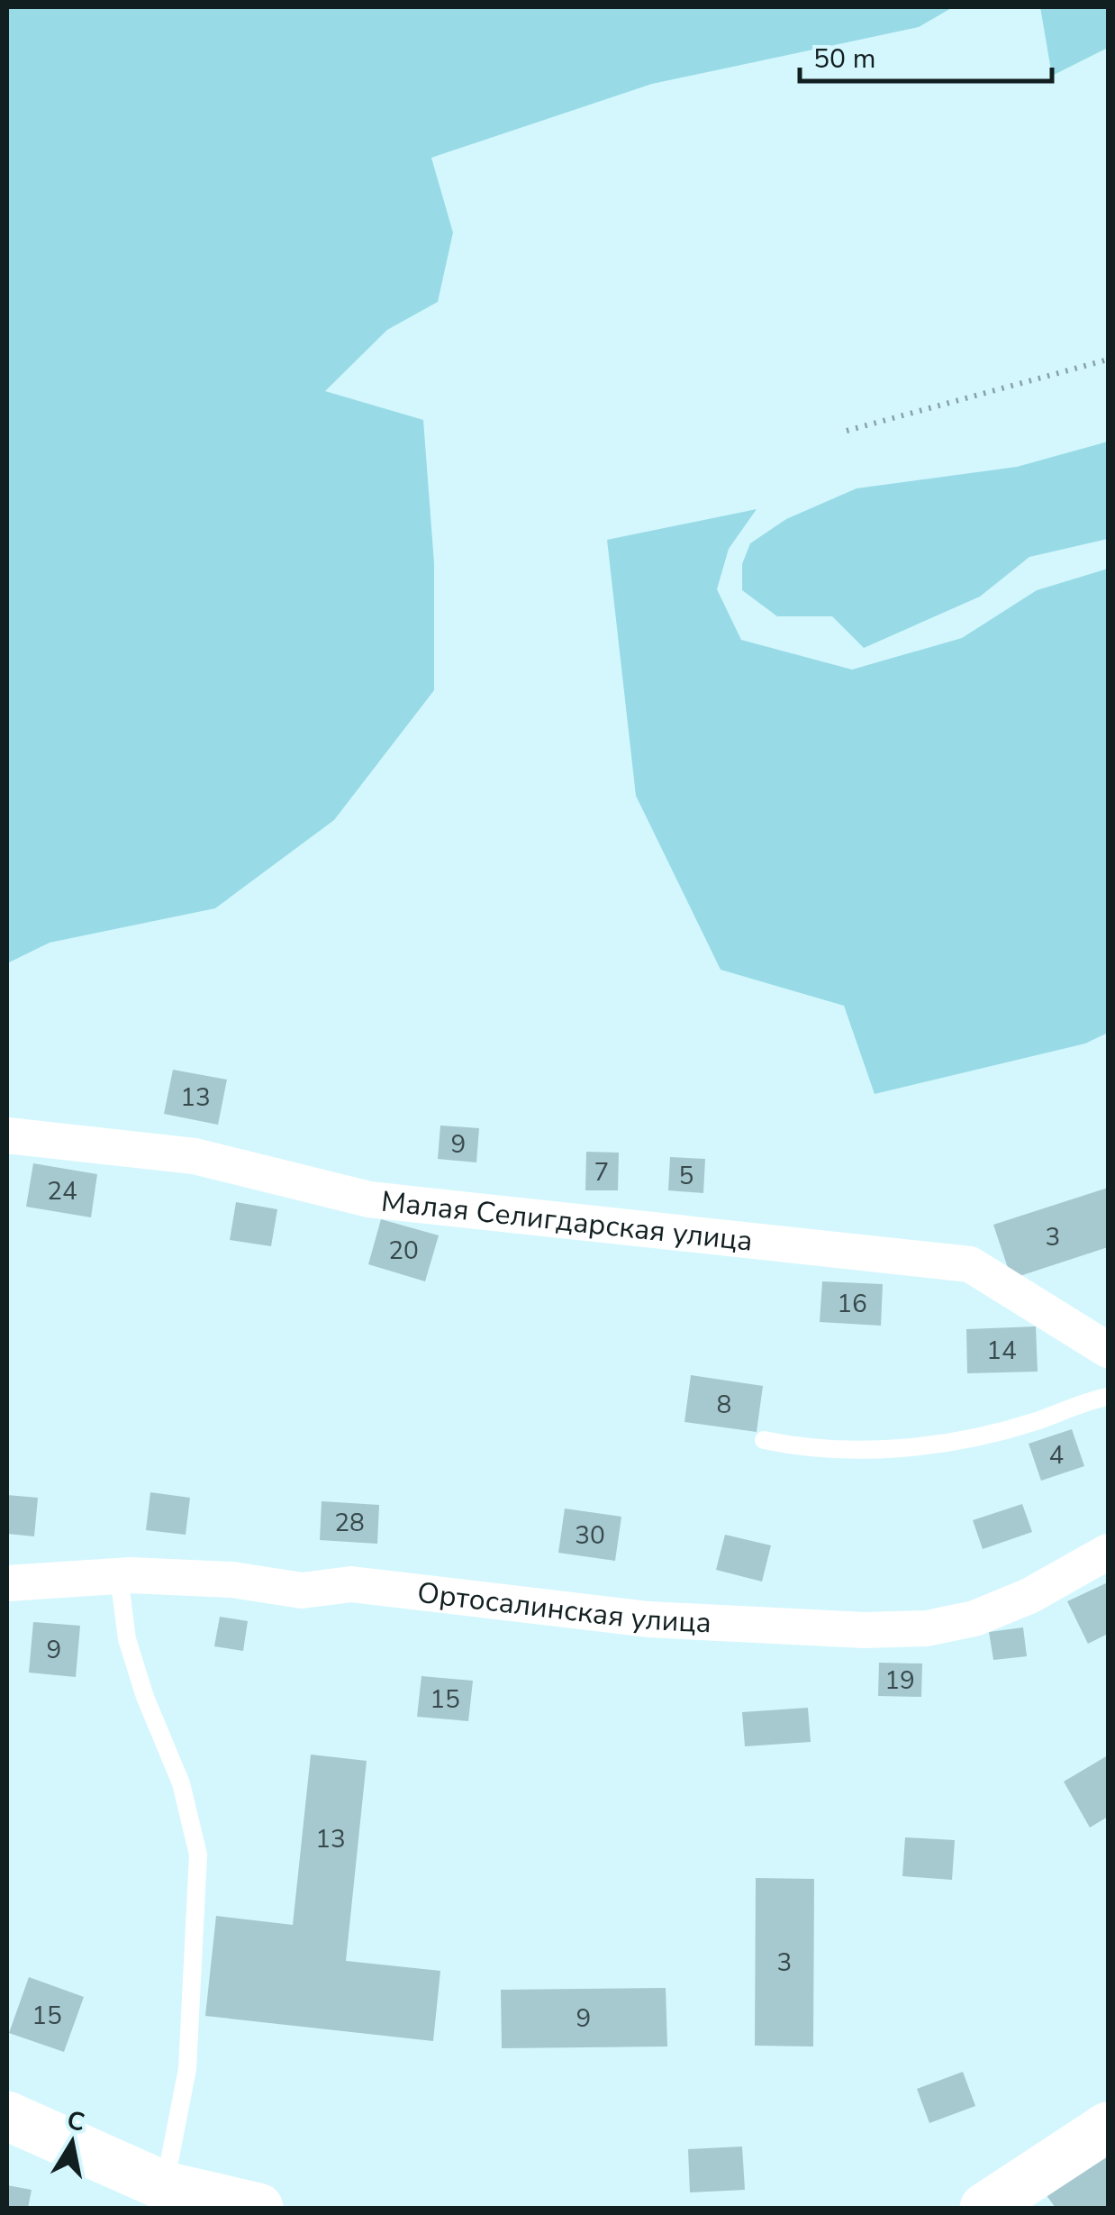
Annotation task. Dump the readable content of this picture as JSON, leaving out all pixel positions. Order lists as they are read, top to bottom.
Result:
{
  "streets": {
    "street": ["Малая Селигдарская улица", "Ортосалинская улица"]
  },
  "house_numbers": [
    "13",
    "9",
    "7",
    "5",
    "24",
    "3",
    "20",
    "16",
    "14",
    "8",
    "4",
    "28",
    "30",
    "9",
    "19",
    "15",
    "13",
    "3",
    "15",
    "9"
  ],
  "scale_bar": "50 m",
  "north": "top"
}
